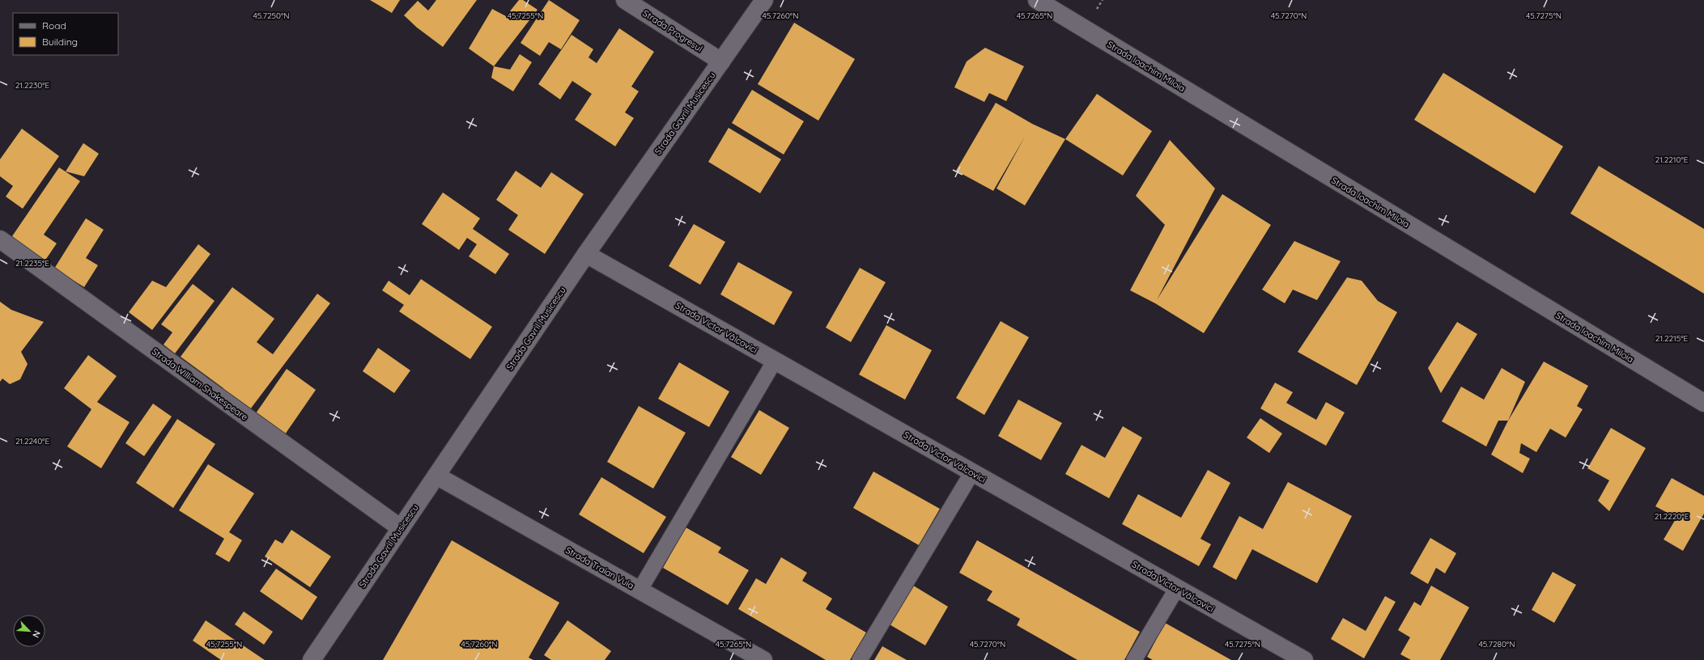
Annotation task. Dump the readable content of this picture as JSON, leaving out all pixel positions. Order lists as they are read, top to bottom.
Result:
{
  "streets": {
    "street": [
      "Strada Progresul",
      "Strada Ioachim Miloia",
      "Strada Gavril Musicescu",
      "Strada Victor Vâlcovici",
      "Strada William Shakespeare",
      "Strada Traian Vuia"
    ]
  },
  "crossings": [
    ["Strada Progresul", "Strada Gavril Musicescu"],
    ["Strada Gavril Musicescu", "Strada Victor Vâlcovici"],
    ["Strada Gavril Musicescu", "Strada William Shakespeare"],
    ["Strada Gavril Musicescu", "Strada Traian Vuia"]
  ],
  "legend": ["Road", "Building"],
  "north": "bottom right",
  "coordinates": [
    "45.7250°N",
    "45.7255°N",
    "45.7260°N",
    "45.7265°N",
    "45.7270°N",
    "45.7275°N",
    "21.2230°E",
    "21.2210°E",
    "21.2235°E",
    "21.2215°E",
    "21.2240°E",
    "21.2220°E",
    "45.7280°N"
  ]
}
